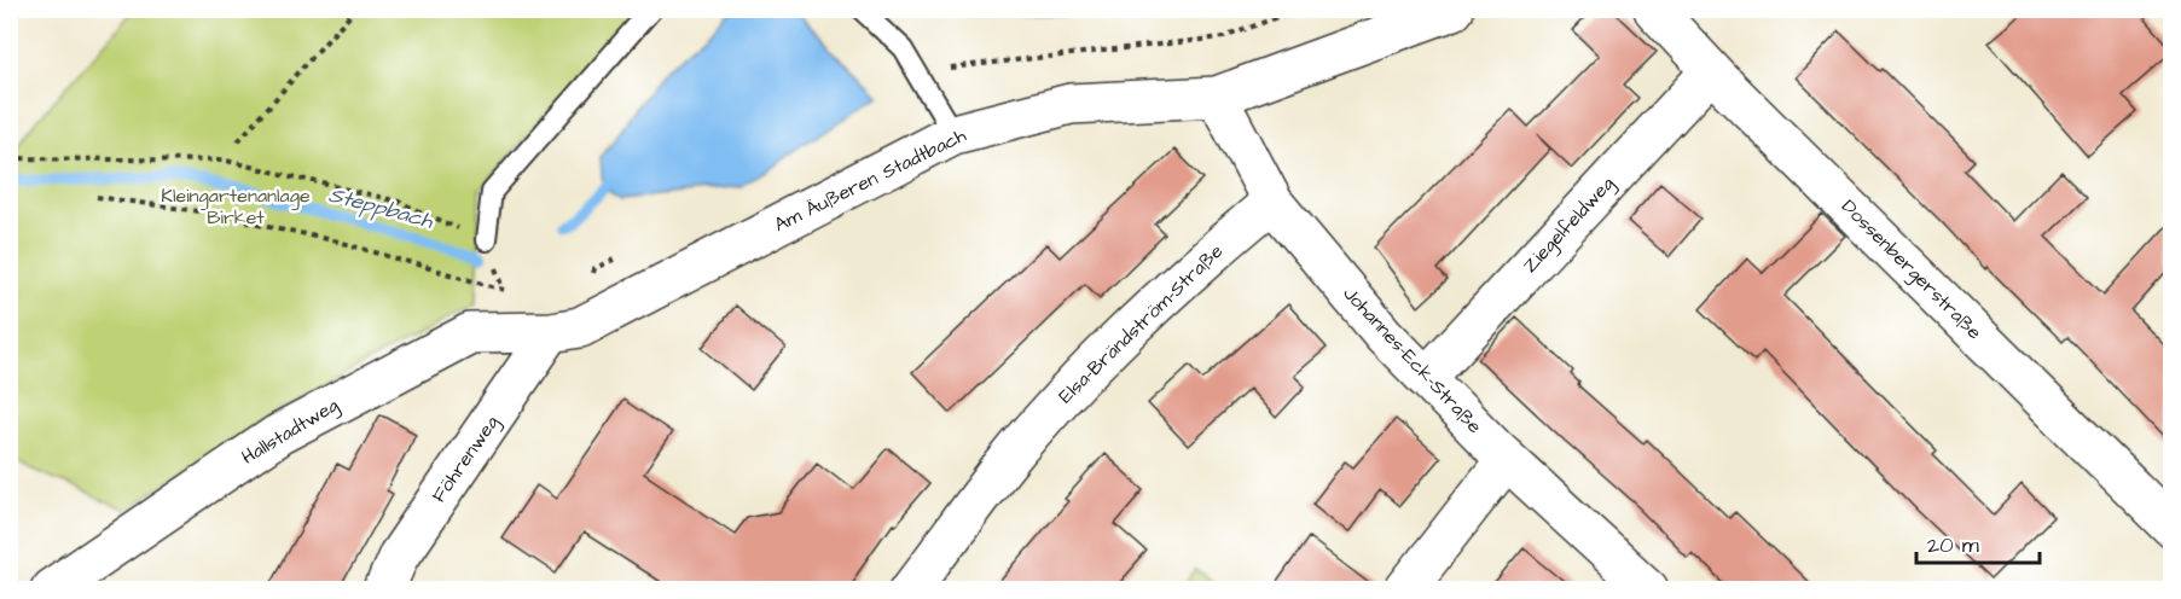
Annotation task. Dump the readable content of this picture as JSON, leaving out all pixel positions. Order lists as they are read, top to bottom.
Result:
{
  "streets": {
    "street": [
      "Am Äußeren Stadtbach",
      "Ziegelfeldweg",
      "Dossenbergerstraße",
      "Elsa-Brändström-Straße",
      "Johannes-Eck-Straße",
      "Hallstadtweg",
      "Föhrenweg"
    ]
  },
  "crossings": [
    ["Am Äußeren Stadtbach", "Johannes-Eck-Straße"],
    ["Am Äußeren Stadtbach", "Hallstadtweg"],
    ["Am Äußeren Stadtbach", "Föhrenweg"],
    ["Ziegelfeldweg", "Dossenbergerstraße"],
    ["Ziegelfeldweg", "Johannes-Eck-Straße"],
    ["Elsa-Brändström-Straße", "Johannes-Eck-Straße"],
    ["Hallstadtweg", "Föhrenweg"]
  ],
  "water": ["Steppbach"],
  "parks": ["Kleingartenanlage Birket"],
  "scale_bar": "20 m"
}
